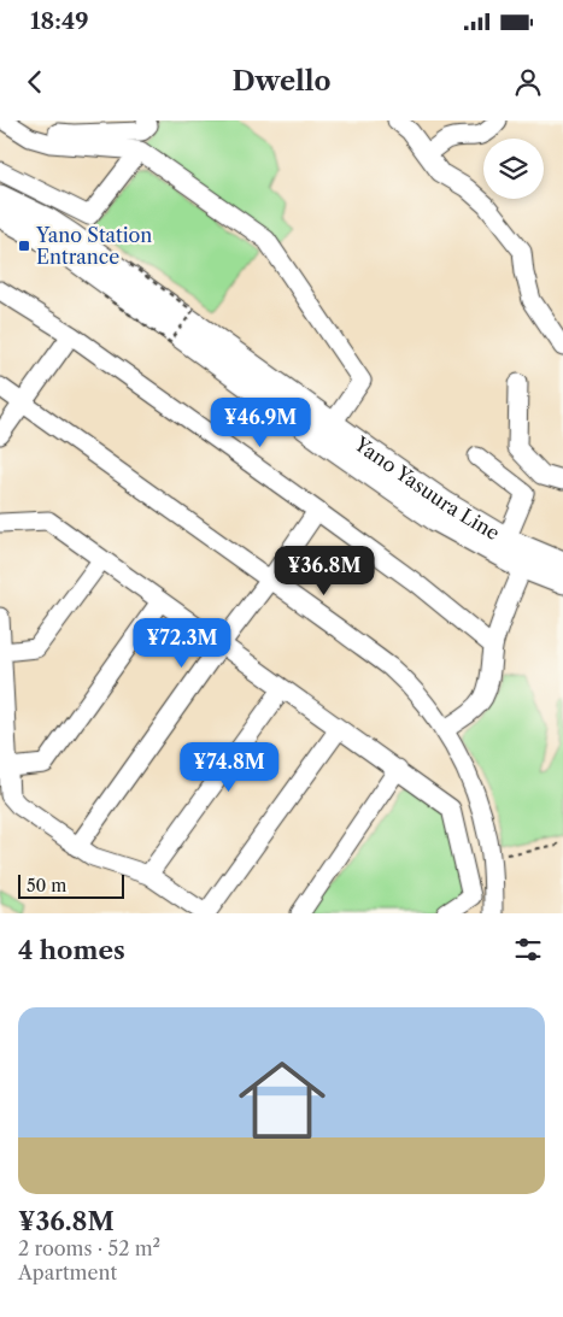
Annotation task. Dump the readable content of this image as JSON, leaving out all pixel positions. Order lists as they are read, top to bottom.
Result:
{
  "streets": {
    "main road": ["Yano Yasuura Line"]
  },
  "places": {
    "transit": ["Yano Station Entrance"]
  },
  "scale_bar": "50 m",
  "page": {
    "status": "18:49",
    "header": "Dwello",
    "price": [
      "¥46.9M",
      "¥36.8M",
      "¥72.3M",
      "¥74.8M"
    ],
    "scale": "50 m",
    "heading": "4 homes",
    "list": [
      {
        "name": "¥36.8M",
        "note": "2 rooms · 52 m² · Apartment"
      }
    ]
  }
}
